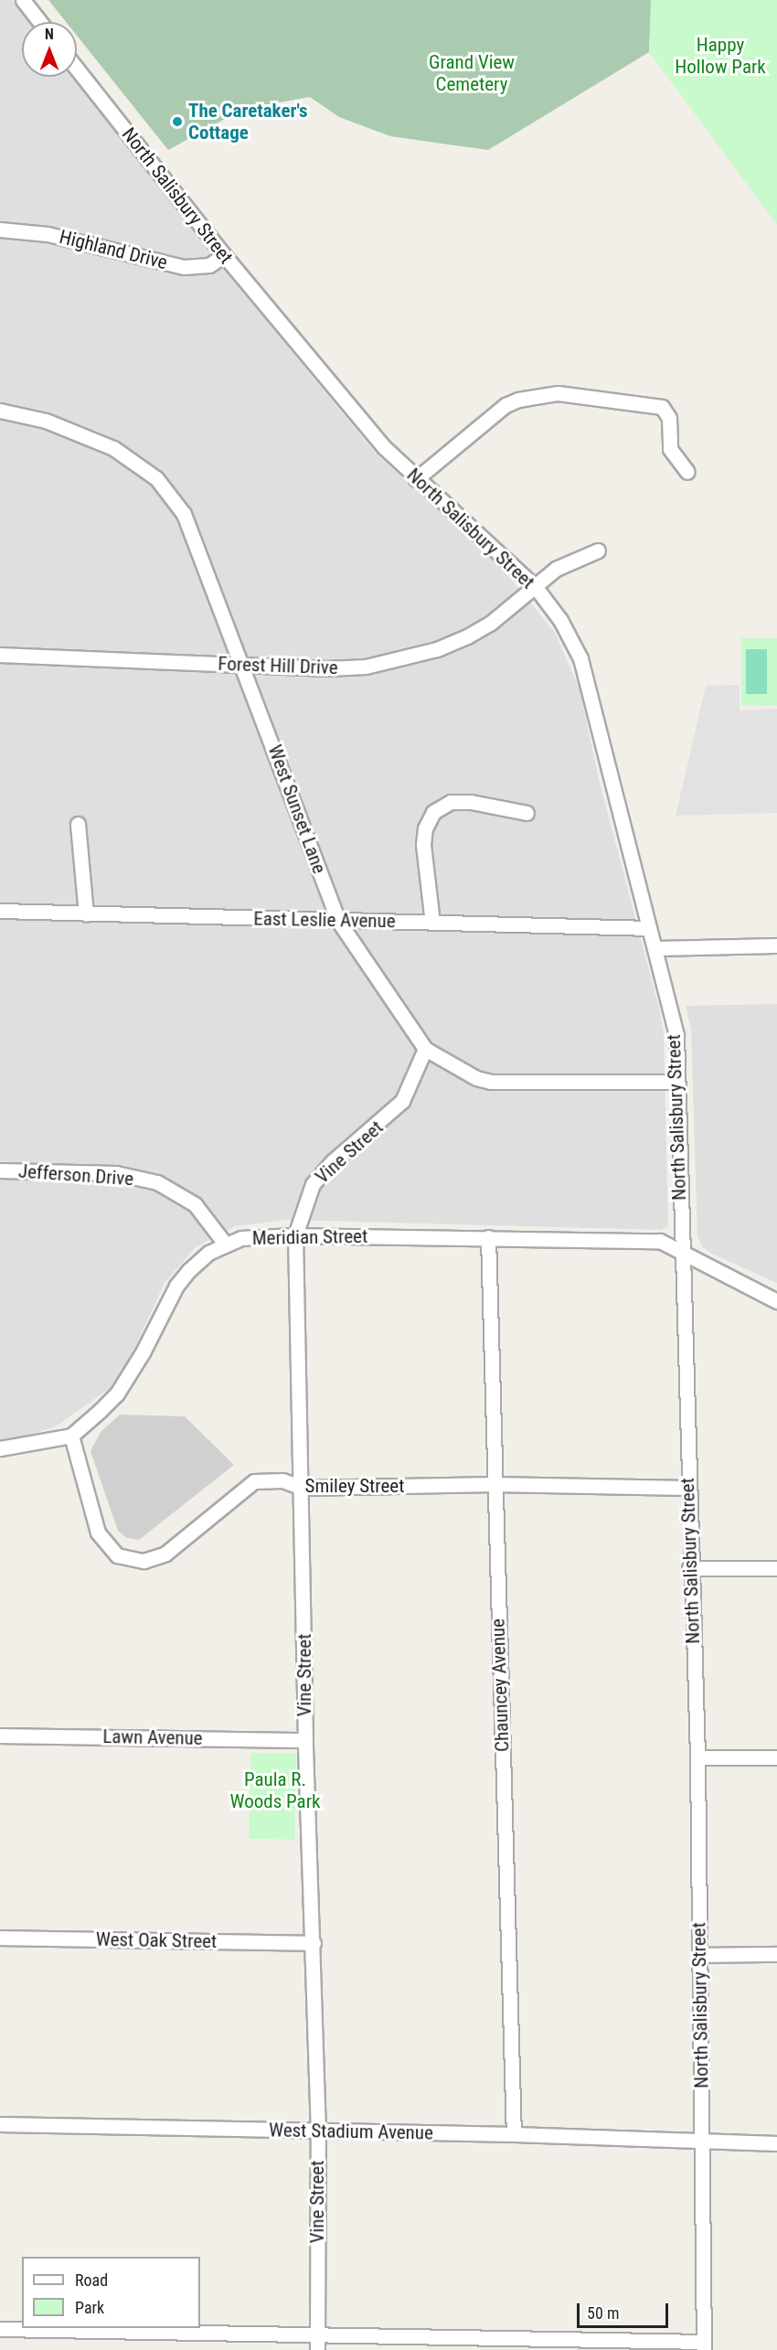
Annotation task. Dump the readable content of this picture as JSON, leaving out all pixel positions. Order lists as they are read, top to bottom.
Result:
{
  "streets": {
    "street": [
      "North Salisbury Street",
      "Highland Drive",
      "Forest Hill Drive",
      "West Sunset Lane",
      "East Leslie Avenue",
      "Vine Street",
      "Jefferson Drive",
      "Meridian Street",
      "Smiley Street",
      "Chauncey Avenue",
      "Lawn Avenue",
      "West Oak Street",
      "West Stadium Avenue"
    ]
  },
  "crossings": [
    ["North Salisbury Street", "Highland Drive"],
    ["North Salisbury Street", "Forest Hill Drive"],
    ["North Salisbury Street", "West Sunset Lane"],
    ["North Salisbury Street", "East Leslie Avenue"],
    ["North Salisbury Street", "Meridian Street"],
    ["North Salisbury Street", "Smiley Street"],
    ["North Salisbury Street", "West Stadium Avenue"],
    ["Forest Hill Drive", "West Sunset Lane"],
    ["West Sunset Lane", "East Leslie Avenue"],
    ["West Sunset Lane", "Vine Street"],
    ["Vine Street", "Meridian Street"],
    ["Vine Street", "Smiley Street"],
    ["Vine Street", "Lawn Avenue"],
    ["Vine Street", "West Oak Street"],
    ["Vine Street", "West Stadium Avenue"],
    ["Jefferson Drive", "Meridian Street"],
    ["Meridian Street", "Smiley Street"],
    ["Meridian Street", "Chauncey Avenue"],
    ["Smiley Street", "Chauncey Avenue"],
    ["Chauncey Avenue", "West Stadium Avenue"]
  ],
  "parks": ["Happy Hollow Park", "Grand View Cemetery", "Paula R. Woods Park"],
  "places": ["The Caretaker's Cottage"],
  "legend": ["Road", "Park"],
  "scale_bar": "50 m",
  "north": "top"
}
